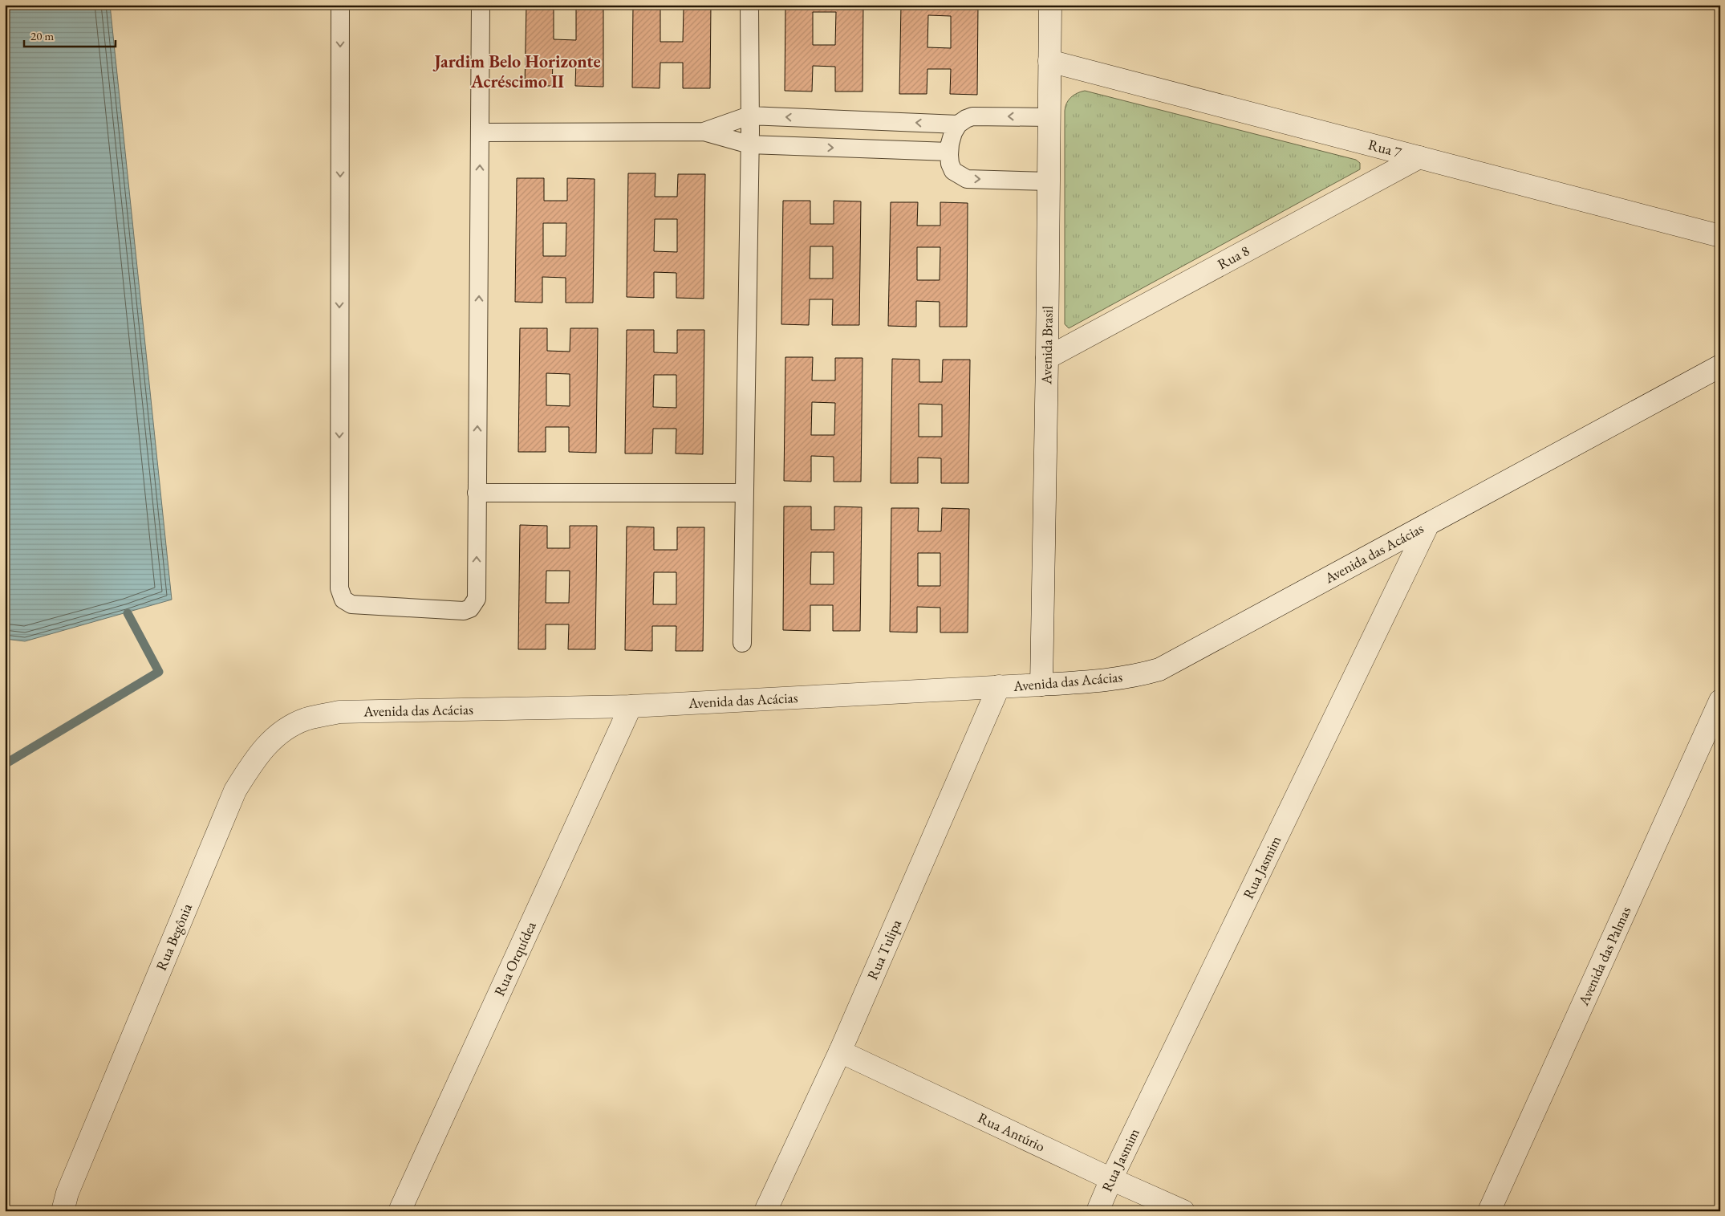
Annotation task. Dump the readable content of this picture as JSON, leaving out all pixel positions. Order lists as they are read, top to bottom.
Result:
{
  "streets": {
    "street": [
      "Rua 7",
      "Rua 8",
      "Avenida Brasil",
      "Avenida das Acácias",
      "Rua Jasmim",
      "Rua Begônia",
      "Rua Tulipa",
      "Avenida das Palmas",
      "Rua Orquídea",
      "Rua Antúrio"
    ]
  },
  "crossings": [
    ["Rua 7", "Rua 8"],
    ["Rua 7", "Avenida Brasil"],
    ["Rua 8", "Avenida Brasil"],
    ["Avenida Brasil", "Avenida das Acácias"],
    ["Avenida das Acácias", "Rua Jasmim"],
    ["Avenida das Acácias", "Rua Begônia"],
    ["Avenida das Acácias", "Rua Tulipa"],
    ["Avenida das Acácias", "Rua Orquídea"],
    ["Rua Jasmim", "Rua Antúrio"],
    ["Rua Tulipa", "Rua Antúrio"]
  ],
  "districts": ["Jardim Belo Horizonte Acréscimo II"],
  "scale_bar": "20 m"
}
